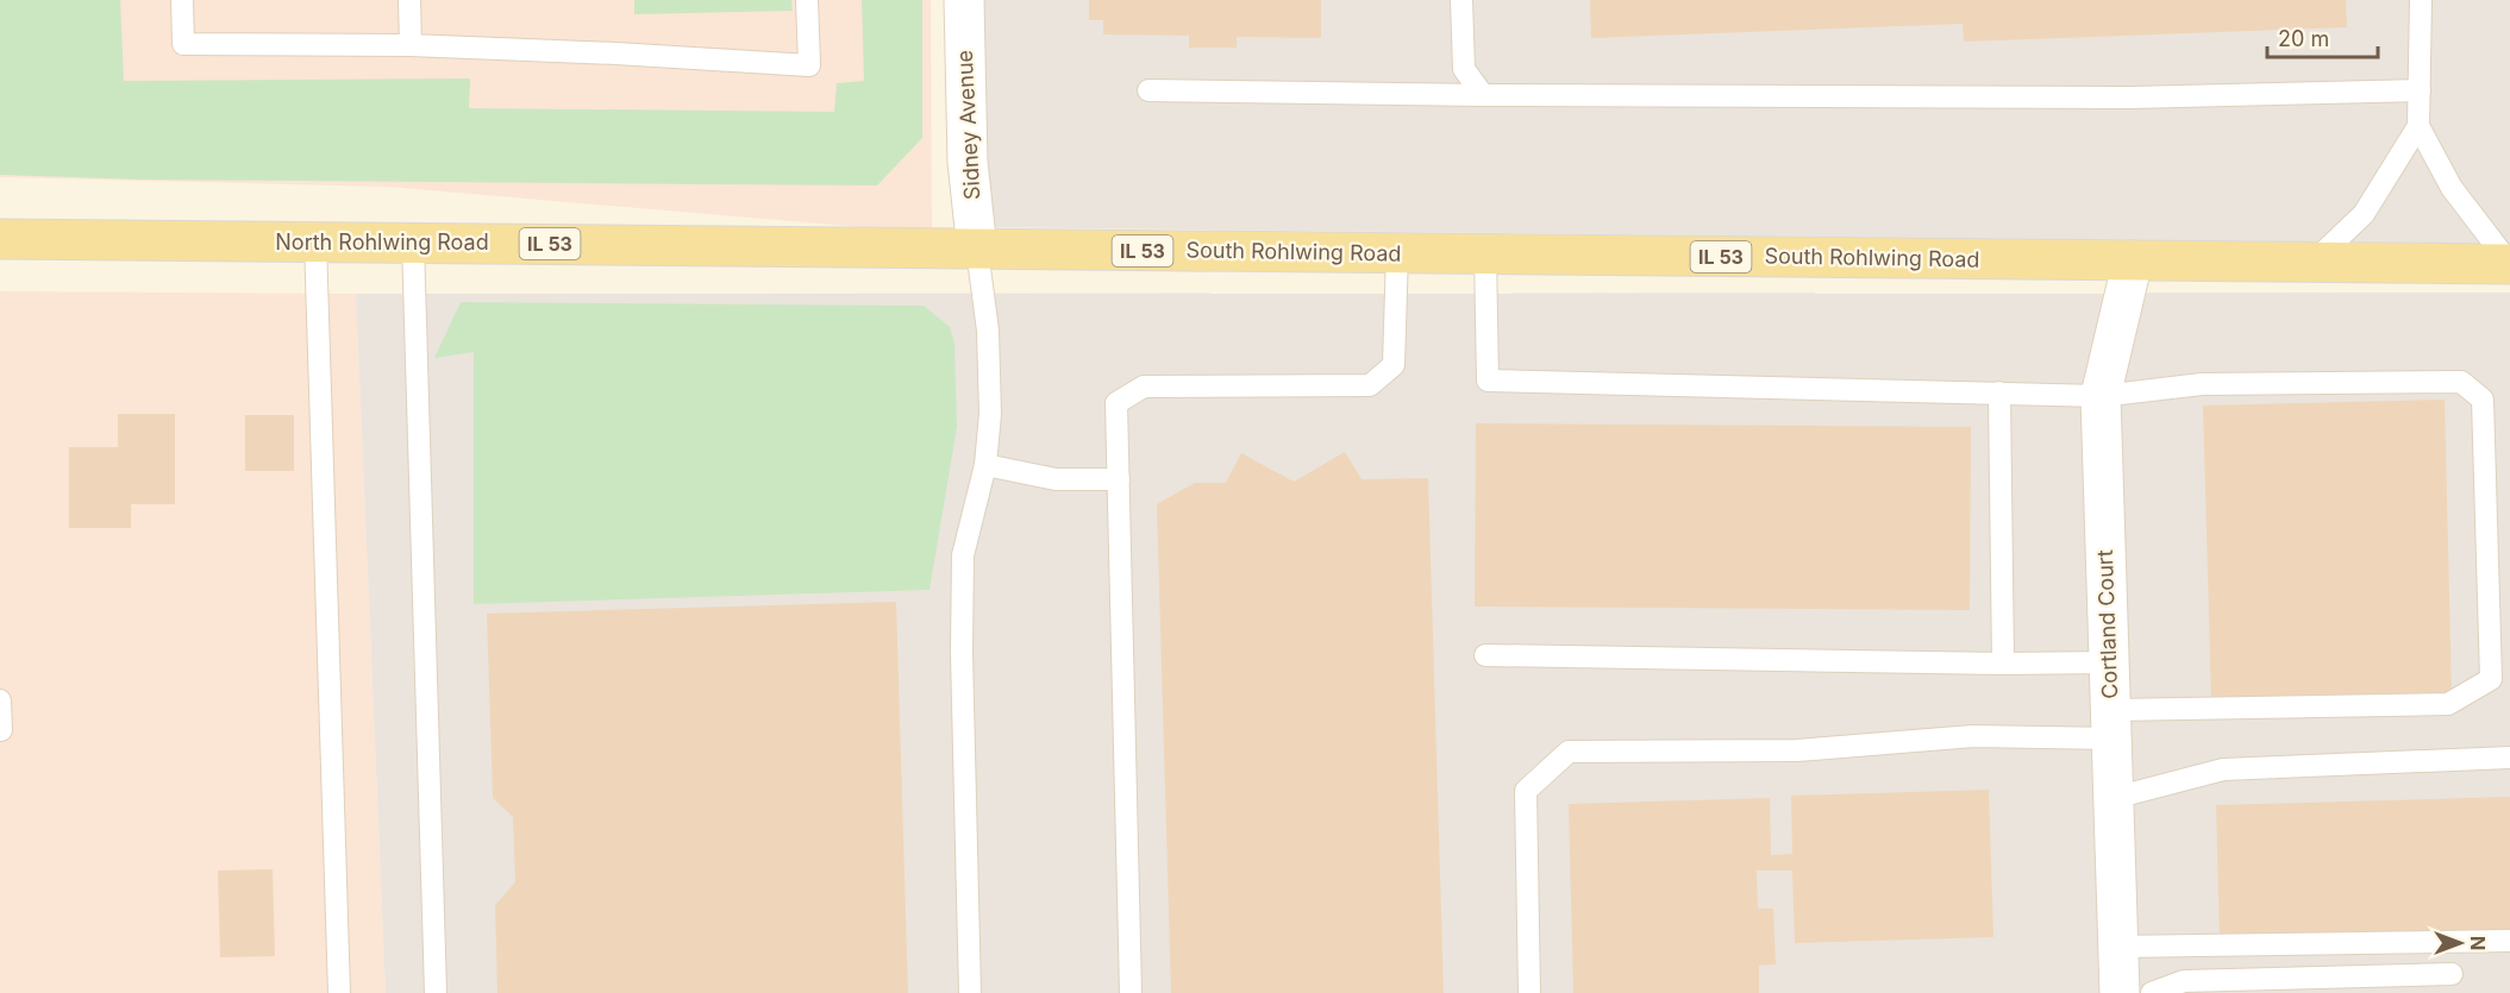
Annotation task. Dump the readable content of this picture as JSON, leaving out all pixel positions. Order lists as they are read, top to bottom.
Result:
{
  "streets": {
    "main road": ["North Rohlwing Road", "IL 53", "South Rohlwing Road"],
    "street": ["Sidney Avenue", "Cortland Court"]
  },
  "crossings": [
    ["Sidney Avenue", "North Rohlwing Road"],
    ["Sidney Avenue", "South Rohlwing Road"],
    ["North Rohlwing Road", "South Rohlwing Road"],
    ["South Rohlwing Road", "Cortland Court"]
  ],
  "scale_bar": "20 m",
  "north": "right"
}
